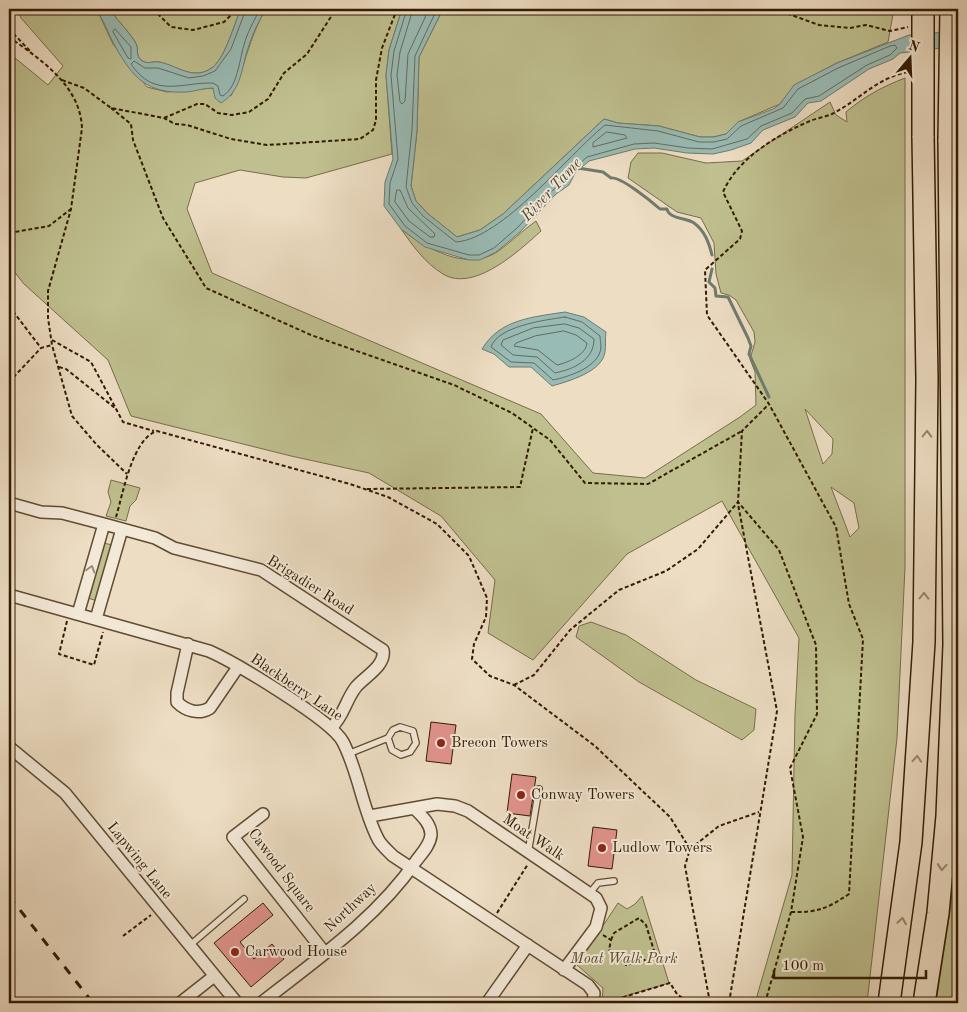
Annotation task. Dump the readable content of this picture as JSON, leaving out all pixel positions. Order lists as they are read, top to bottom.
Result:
{
  "streets": {
    "street": [
      "Brigadier Road",
      "Blackberry Lane",
      "Moat Walk",
      "Lapwing Lane",
      "Cawood Square",
      "Northway"
    ]
  },
  "crossings": [
    ["Brigadier Road", "Blackberry Lane"],
    ["Blackberry Lane", "Moat Walk"],
    ["Blackberry Lane", "Northway"],
    ["Moat Walk", "Northway"],
    ["Cawood Square", "Northway"]
  ],
  "water": ["River Tame"],
  "parks": ["Moat Walk Park"],
  "places": [
    "Brecon Towers",
    "Conway Towers",
    "Ludlow Towers",
    "Carwood House"
  ],
  "scale_bar": "100 m",
  "north": "top"
}
